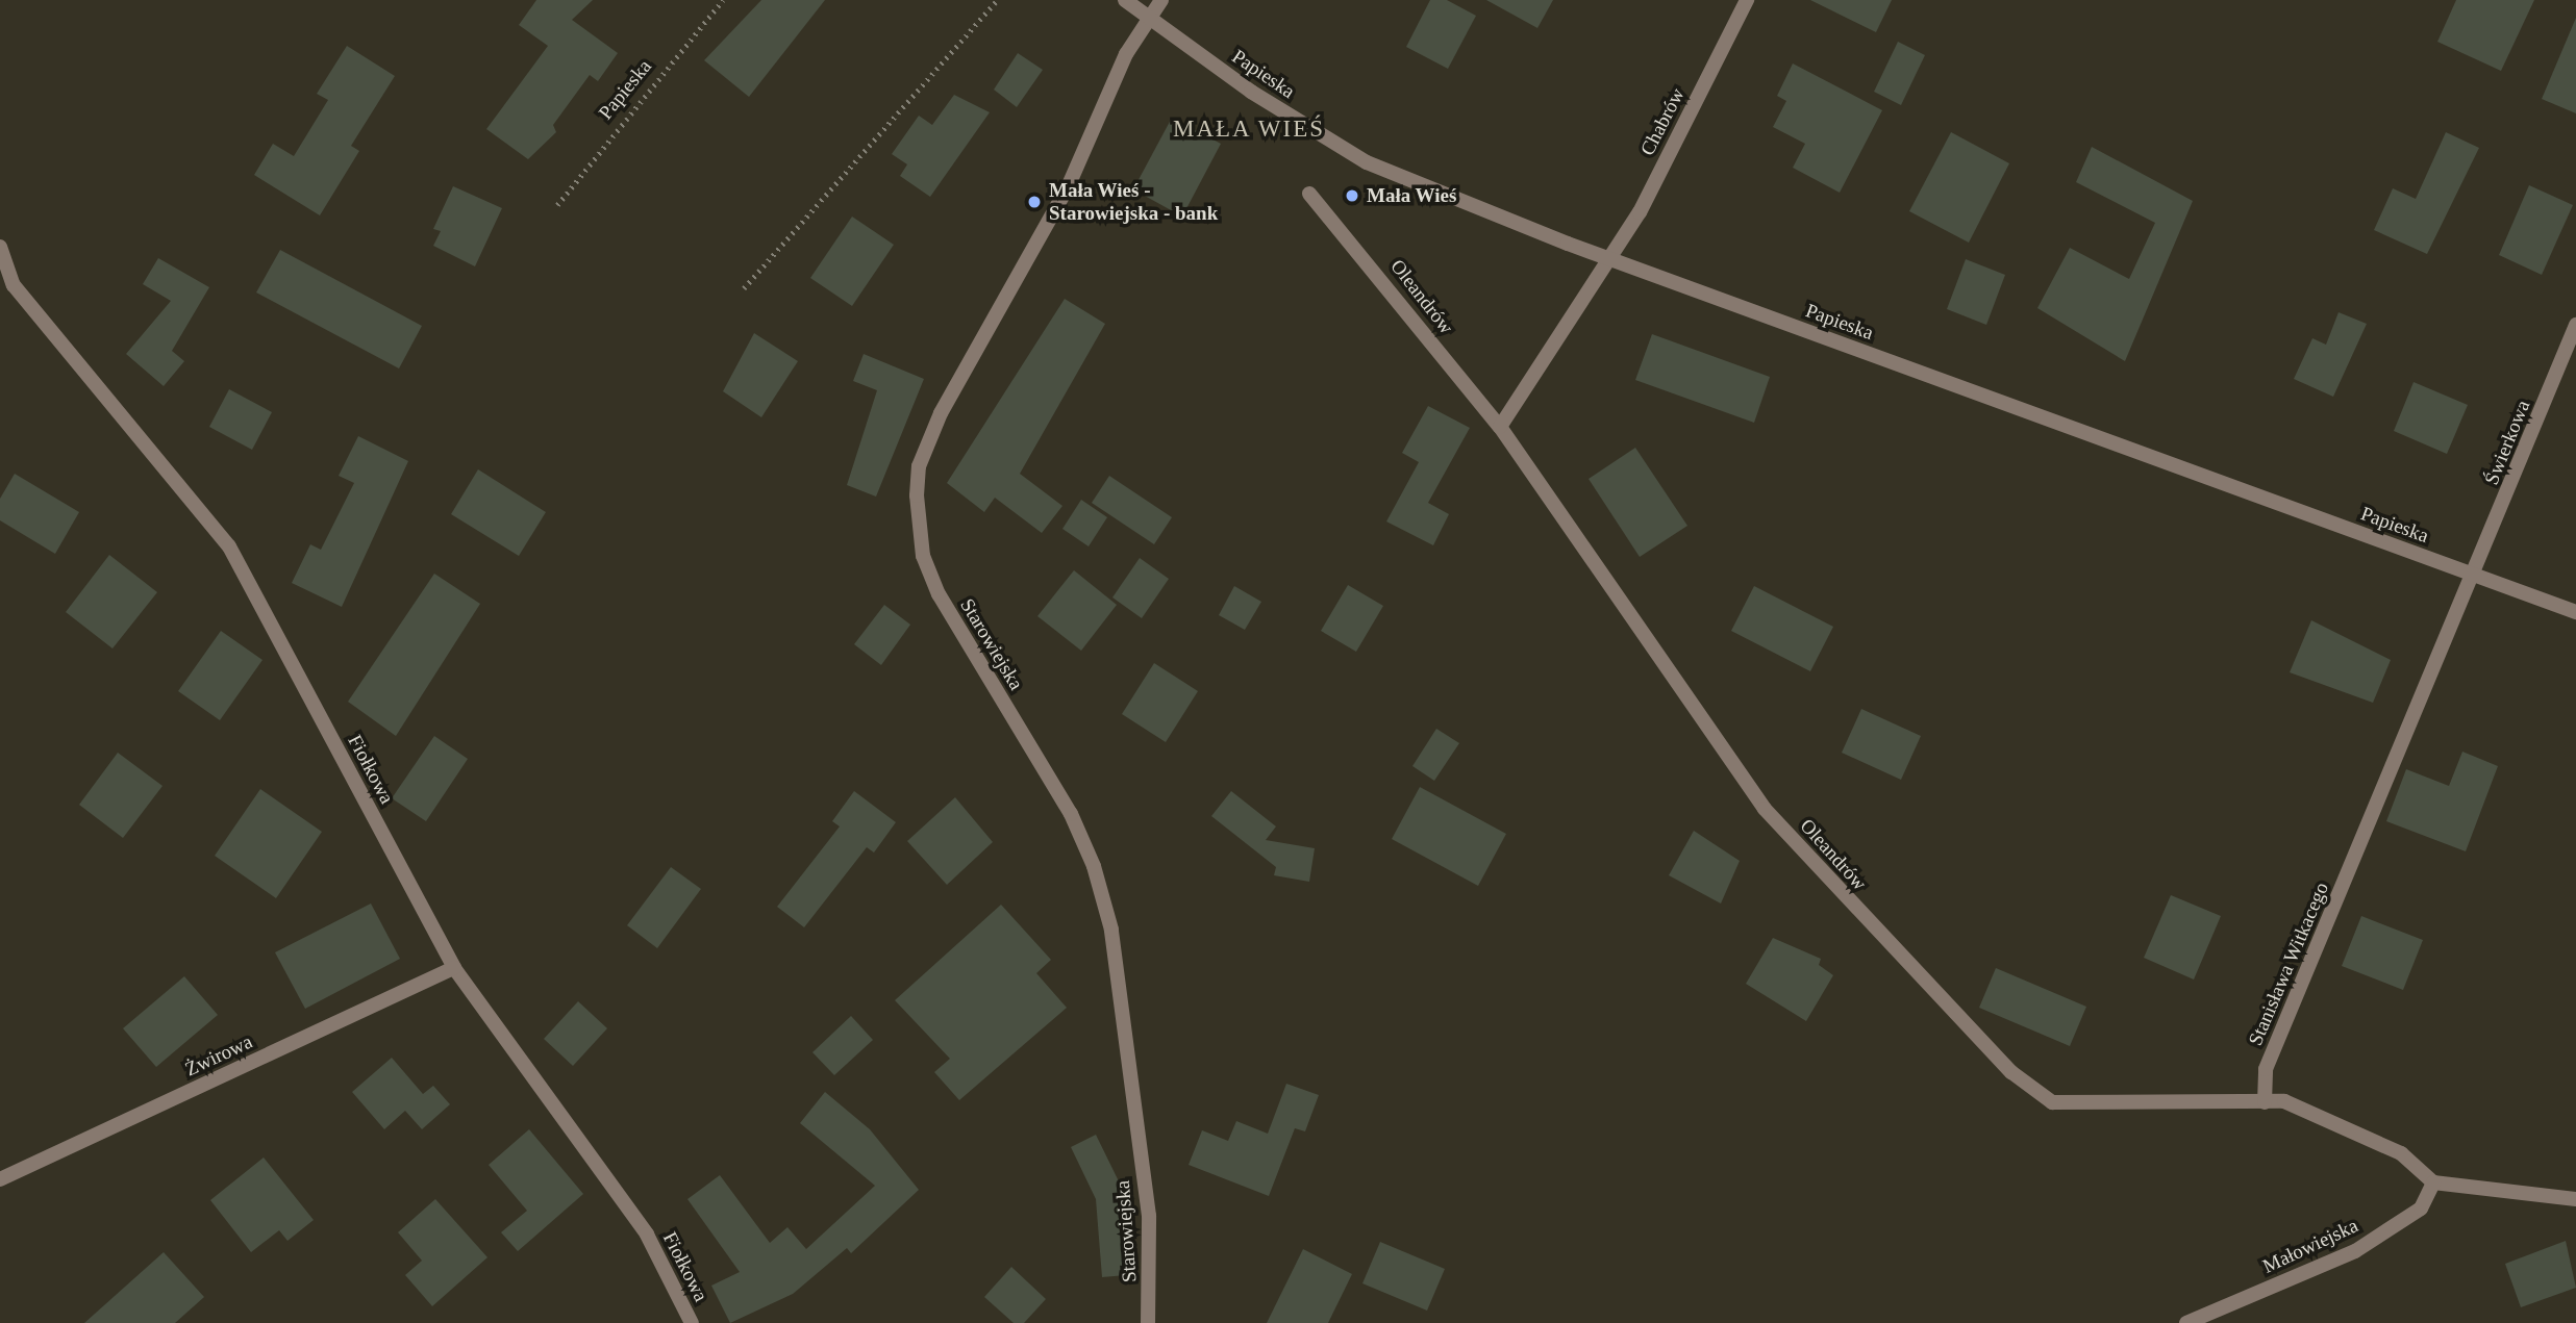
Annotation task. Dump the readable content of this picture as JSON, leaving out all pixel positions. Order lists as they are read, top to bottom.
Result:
{
  "streets": {
    "street": [
      "Papieska",
      "Chabrów",
      "Oleandrów",
      "Świerkowa",
      "Starowiejska",
      "Fiołkowa",
      "Stanisława Witkacego",
      "Żwirowa",
      "Małowiejska"
    ]
  },
  "crossings": [
    ["Papieska", "Chabrów"],
    ["Papieska", "Świerkowa"],
    ["Papieska", "Starowiejska"],
    ["Papieska", "Stanisława Witkacego"],
    ["Oleandrów", "Stanisława Witkacego"],
    ["Świerkowa", "Stanisława Witkacego"],
    ["Fiołkowa", "Żwirowa"]
  ],
  "districts": ["MAŁA WIEŚ"],
  "places": ["Mała Wieś", "Mała Wieś - Starowiejska - bank"]
}
